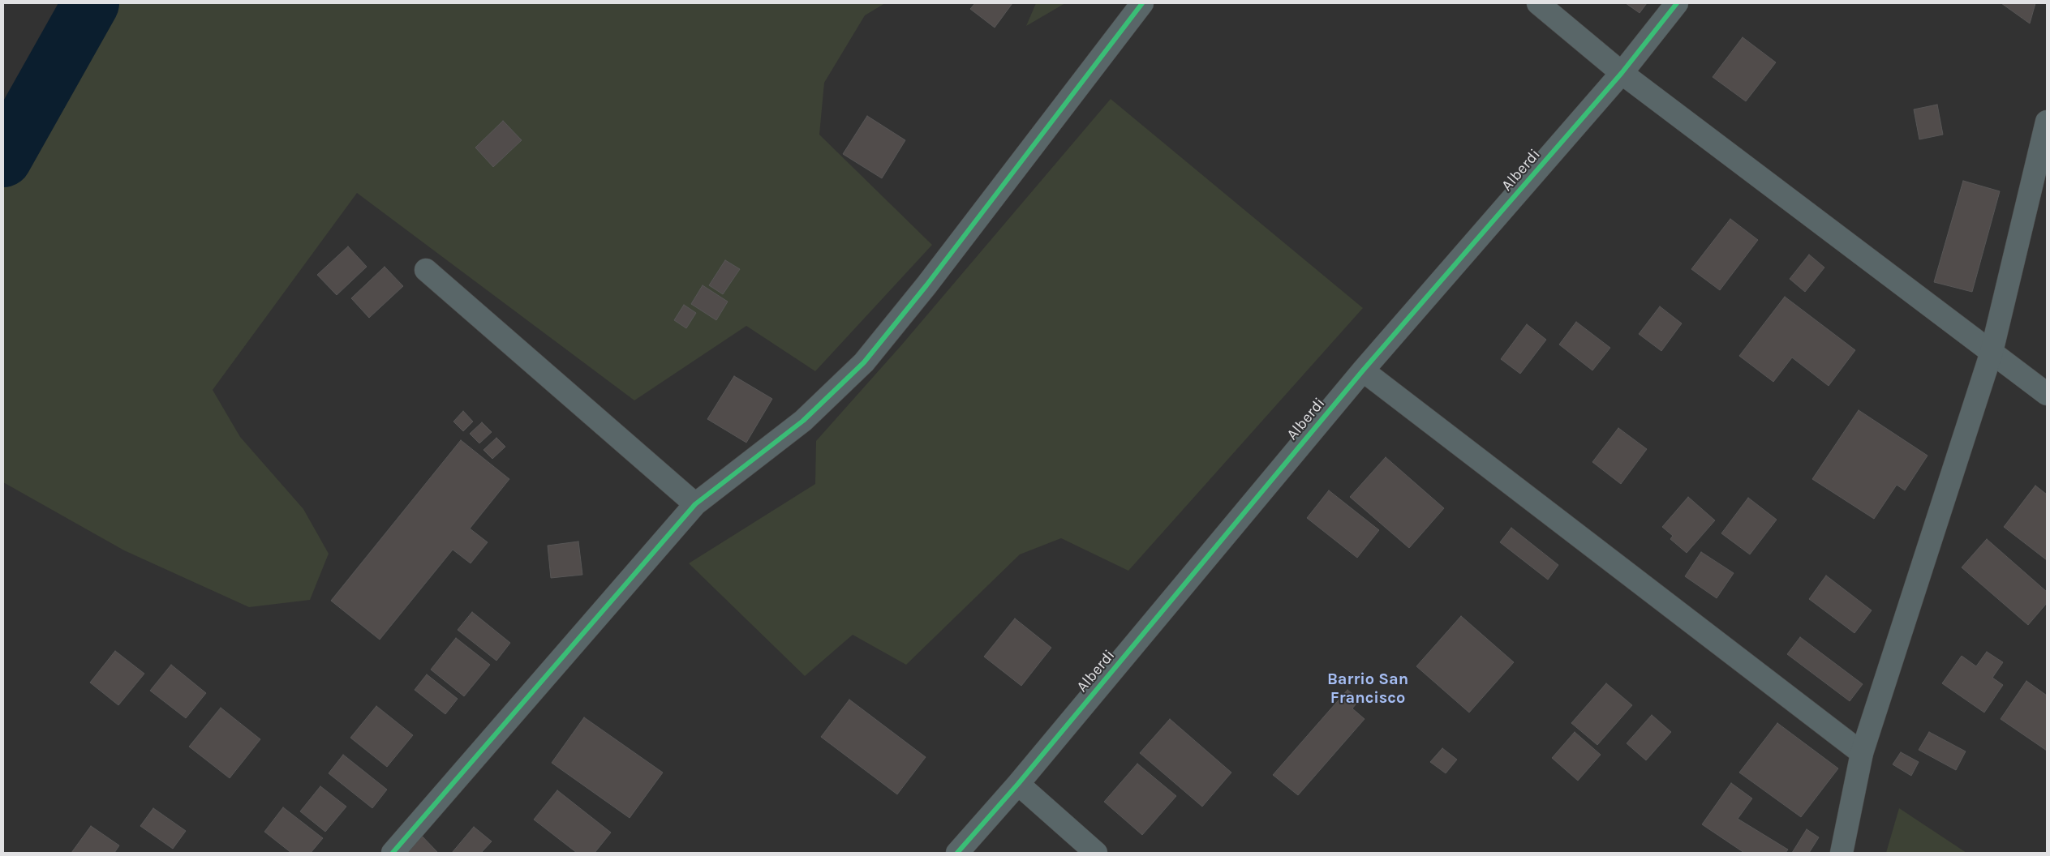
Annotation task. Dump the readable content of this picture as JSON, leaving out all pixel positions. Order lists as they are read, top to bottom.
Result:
{
  "streets": {
    "street": ["Alberdi"]
  },
  "districts": ["Barrio San Francisco"]
}
